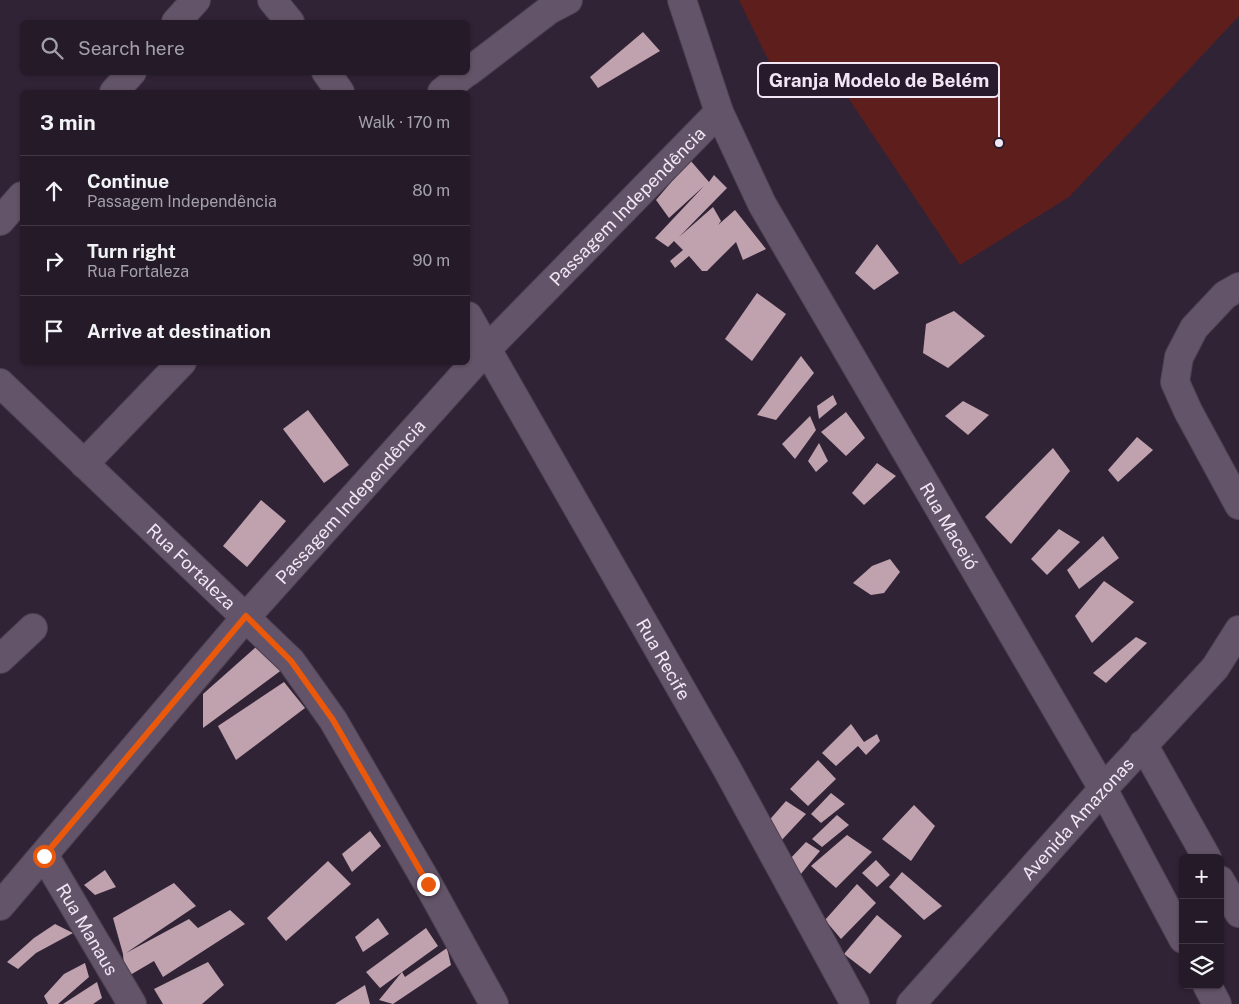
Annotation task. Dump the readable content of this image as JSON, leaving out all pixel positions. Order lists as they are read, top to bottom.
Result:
{
  "streets": {
    "street": [
      "Passagem Independência",
      "Rua Maceió",
      "Rua Fortaleza",
      "Rua Recife",
      "Avenida Amazonas",
      "Rua Manaus"
    ]
  },
  "crossings": [
    ["Passagem Independência", "Rua Maceió"],
    ["Passagem Independência", "Rua Fortaleza"],
    ["Passagem Independência", "Rua Recife"],
    ["Passagem Independência", "Rua Manaus"],
    ["Rua Maceió", "Avenida Amazonas"]
  ],
  "places": ["Granja Modelo de Belém"],
  "page": {
    "search": "Search here",
    "heading": ["3 min", "Walk · 170 m"],
    "list": [
      ["Continue", "Passagem Independência", "80 m"],
      ["Turn right", "Rua Fortaleza", "90 m"],
      "Arrive at destination"
    ],
    "map_buttons": ["+", "−"]
  }
}
